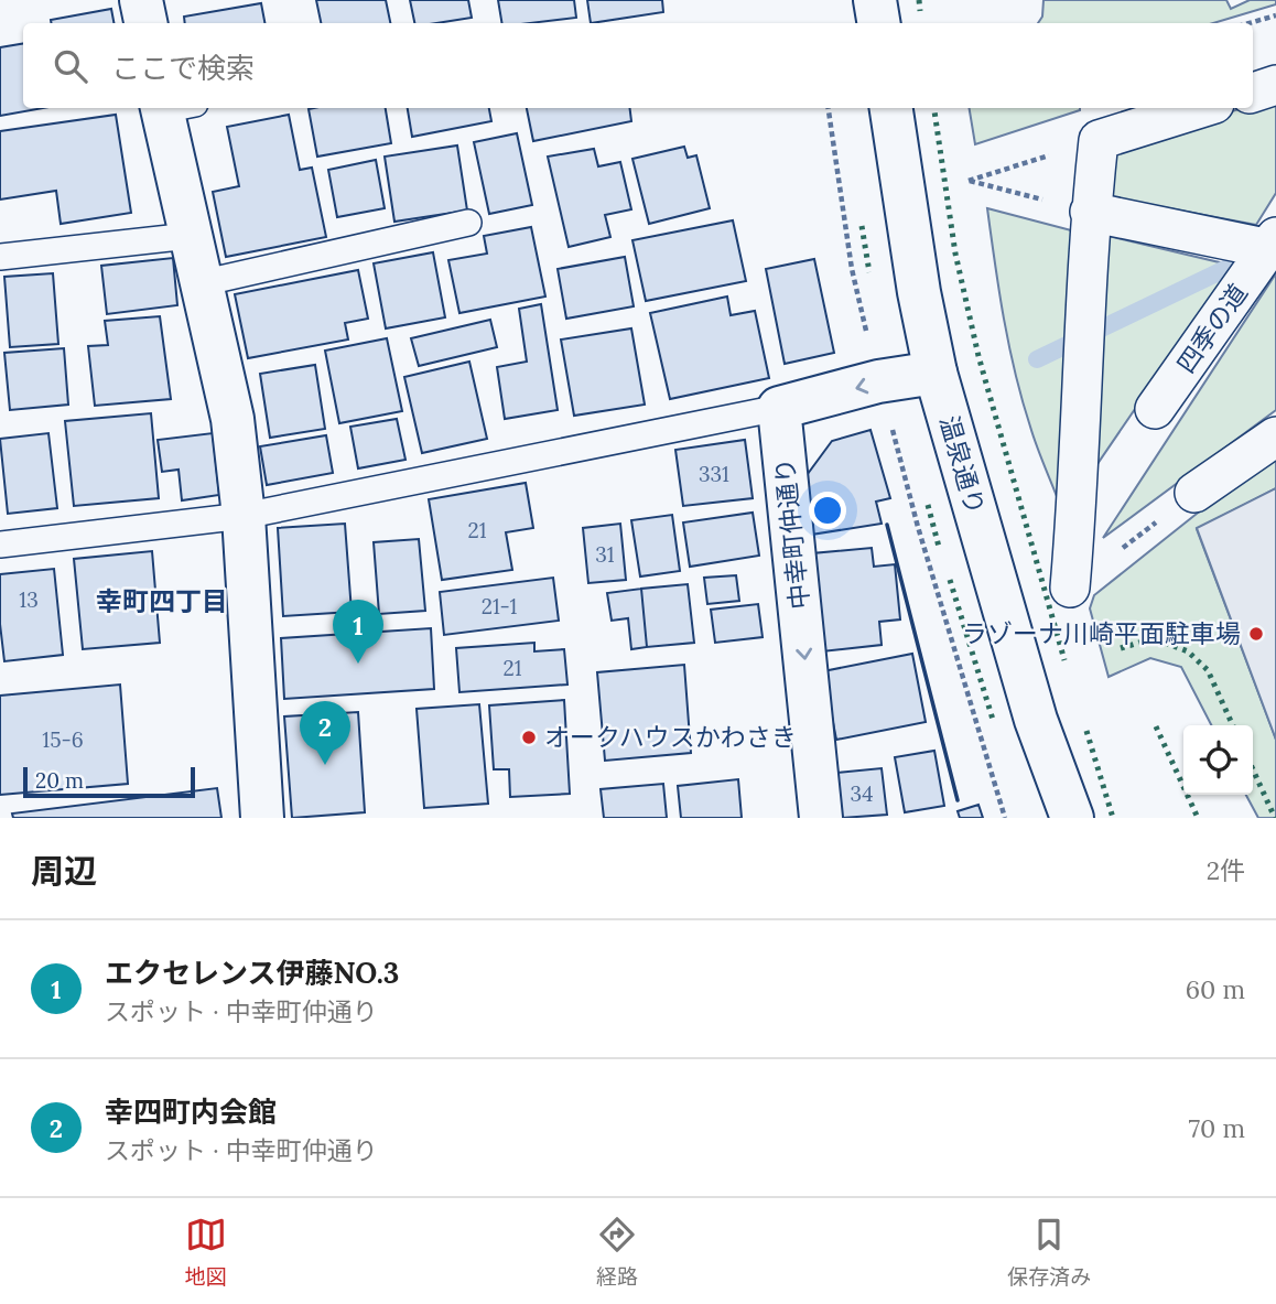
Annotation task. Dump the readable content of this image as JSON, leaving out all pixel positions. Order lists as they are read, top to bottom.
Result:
{
  "streets": {
    "street": ["四季の道", "温泉通り", "中幸町仲通り"]
  },
  "districts": ["幸町四丁目"],
  "places": ["ラゾーナ川崎平面駐車場", "オークハウスかわさき"],
  "house_numbers": [
    "331",
    "21",
    "31",
    "13",
    "21-1",
    "21",
    "15-6",
    "34"
  ],
  "scale_bar": "20 m",
  "page": {
    "search": "ここで検索",
    "pins": ["1", "2"],
    "scale": "20 m",
    "heading": ["周辺", "2件"],
    "list": [
      {
        "mark": "1",
        "name": "エクセレンス伊藤NO.3",
        "note": "スポット · 中幸町仲通り",
        "value": "60 m"
      },
      {
        "mark": "2",
        "name": "幸四町内会館",
        "note": "スポット · 中幸町仲通り",
        "value": "70 m"
      }
    ],
    "nav": ["地図", "経路", "保存済み"]
  }
}
